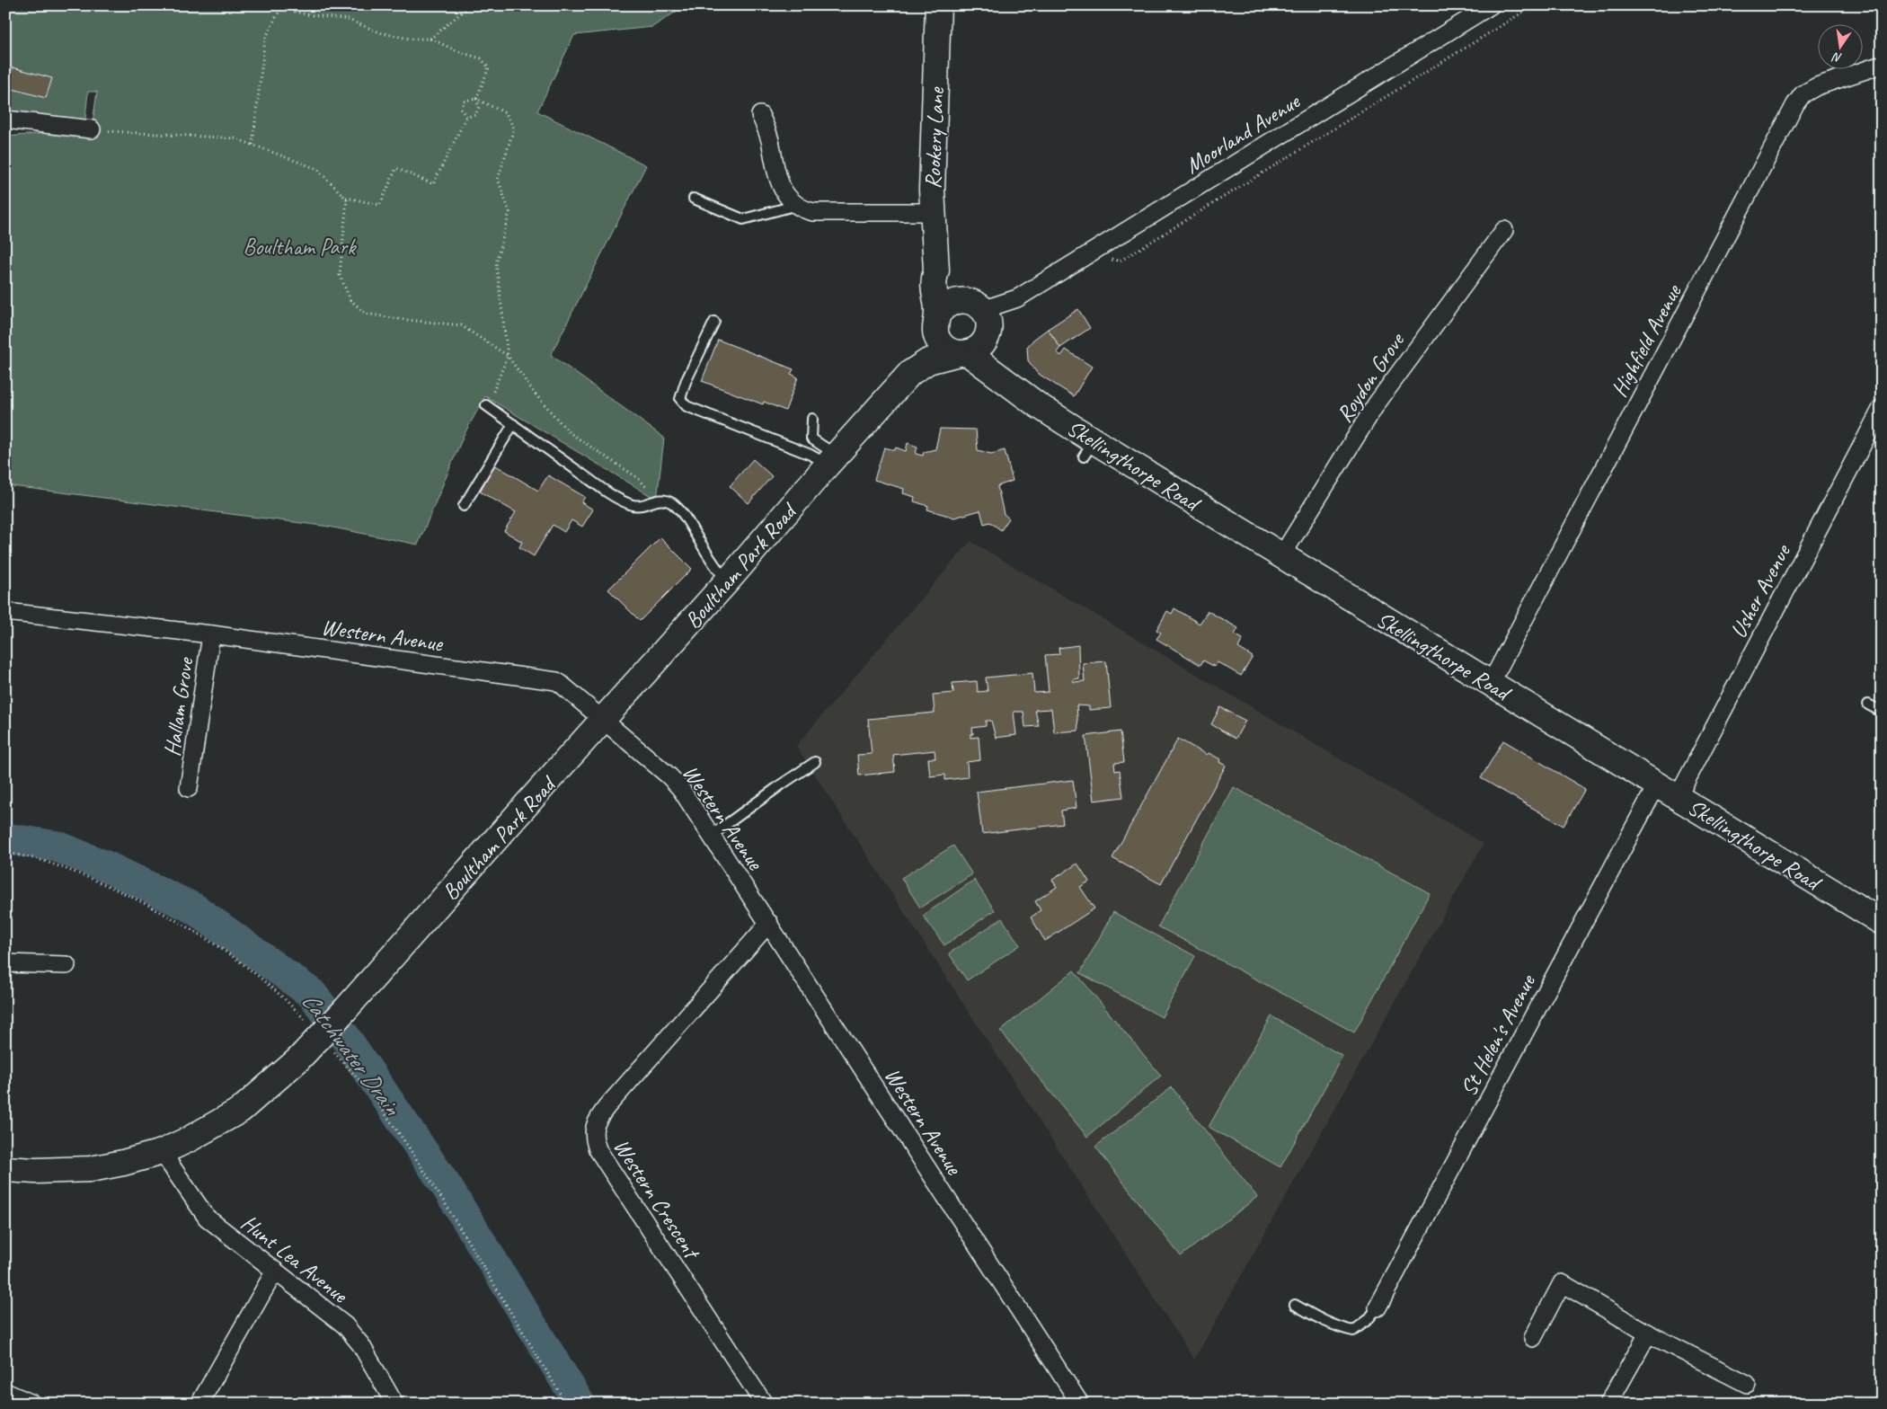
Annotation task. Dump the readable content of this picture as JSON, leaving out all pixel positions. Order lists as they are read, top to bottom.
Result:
{
  "streets": {
    "street": [
      "Moorland Avenue",
      "Rookery Lane",
      "Highfield Avenue",
      "Roydon Grove",
      "Skellingthorpe Road",
      "Boultham Park Road",
      "Usher Avenue",
      "Western Avenue",
      "Hallam Grove",
      "St Helen's Avenue",
      "Western Crescent",
      "Hunt Lea Avenue"
    ]
  },
  "crossings": [
    ["Moorland Avenue", "Rookery Lane"],
    ["Moorland Avenue", "Skellingthorpe Road"],
    ["Rookery Lane", "Skellingthorpe Road"],
    ["Highfield Avenue", "Skellingthorpe Road"],
    ["Roydon Grove", "Skellingthorpe Road"],
    ["Skellingthorpe Road", "Usher Avenue"],
    ["Skellingthorpe Road", "St Helen's Avenue"],
    ["Boultham Park Road", "Western Avenue"],
    ["Boultham Park Road", "Hunt Lea Avenue"],
    ["Western Avenue", "Hallam Grove"],
    ["Western Avenue", "Western Crescent"]
  ],
  "water": ["Catchwater Drain"],
  "parks": ["Boultham Park"],
  "north": "bottom"
}
